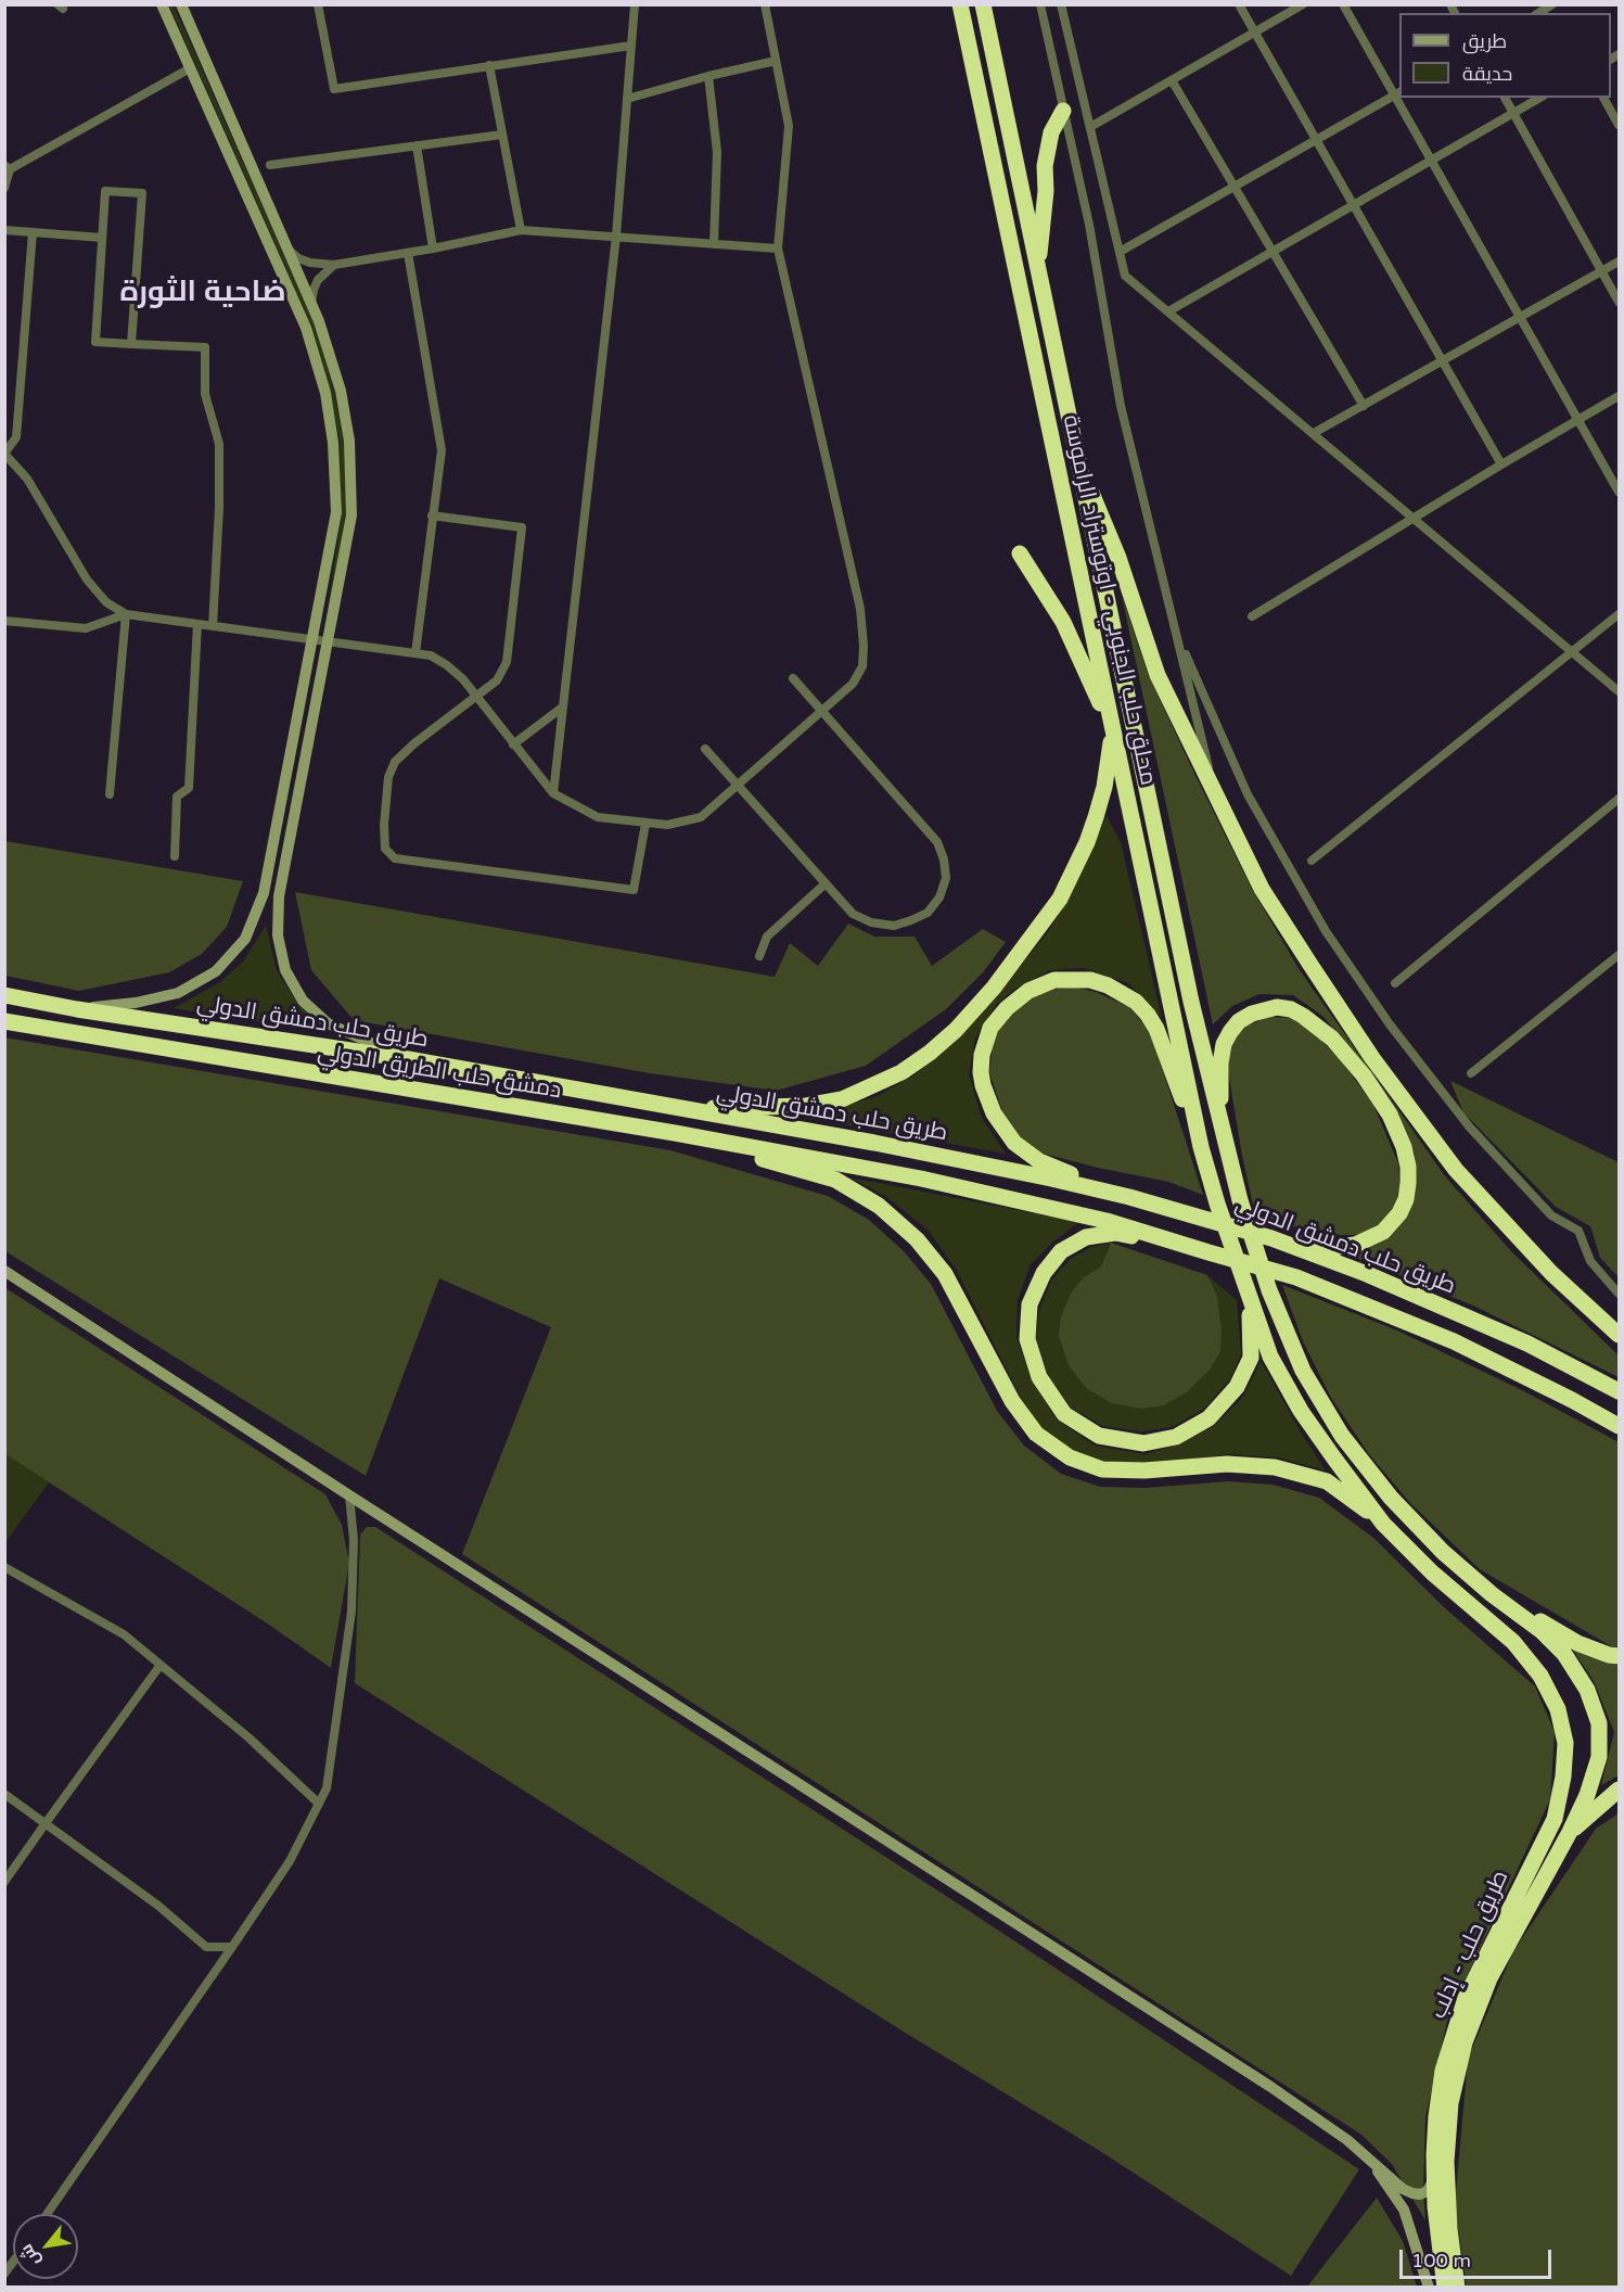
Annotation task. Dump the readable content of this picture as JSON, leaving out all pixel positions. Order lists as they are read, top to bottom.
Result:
{
  "streets": {
    "highway": [
      "محلق حلب الجنوبي - اوتوستراد الراموسة",
      "طريق حلب دمشق الدولي",
      "دمشق حلب الطريق الدولي",
      "طريق حلب - إدلب"
    ]
  },
  "crossings": [
    ["محلق حلب الجنوبي - اوتوستراد الراموسة", "طريق حلب - إدلب"],
    ["طريق حلب دمشق الدولي", "دمشق حلب الطريق الدولي"]
  ],
  "districts": ["ضاحية الثورة"],
  "legend": ["طريق", "حديقة"],
  "scale_bar": "100 m",
  "north": "bottom left"
}
